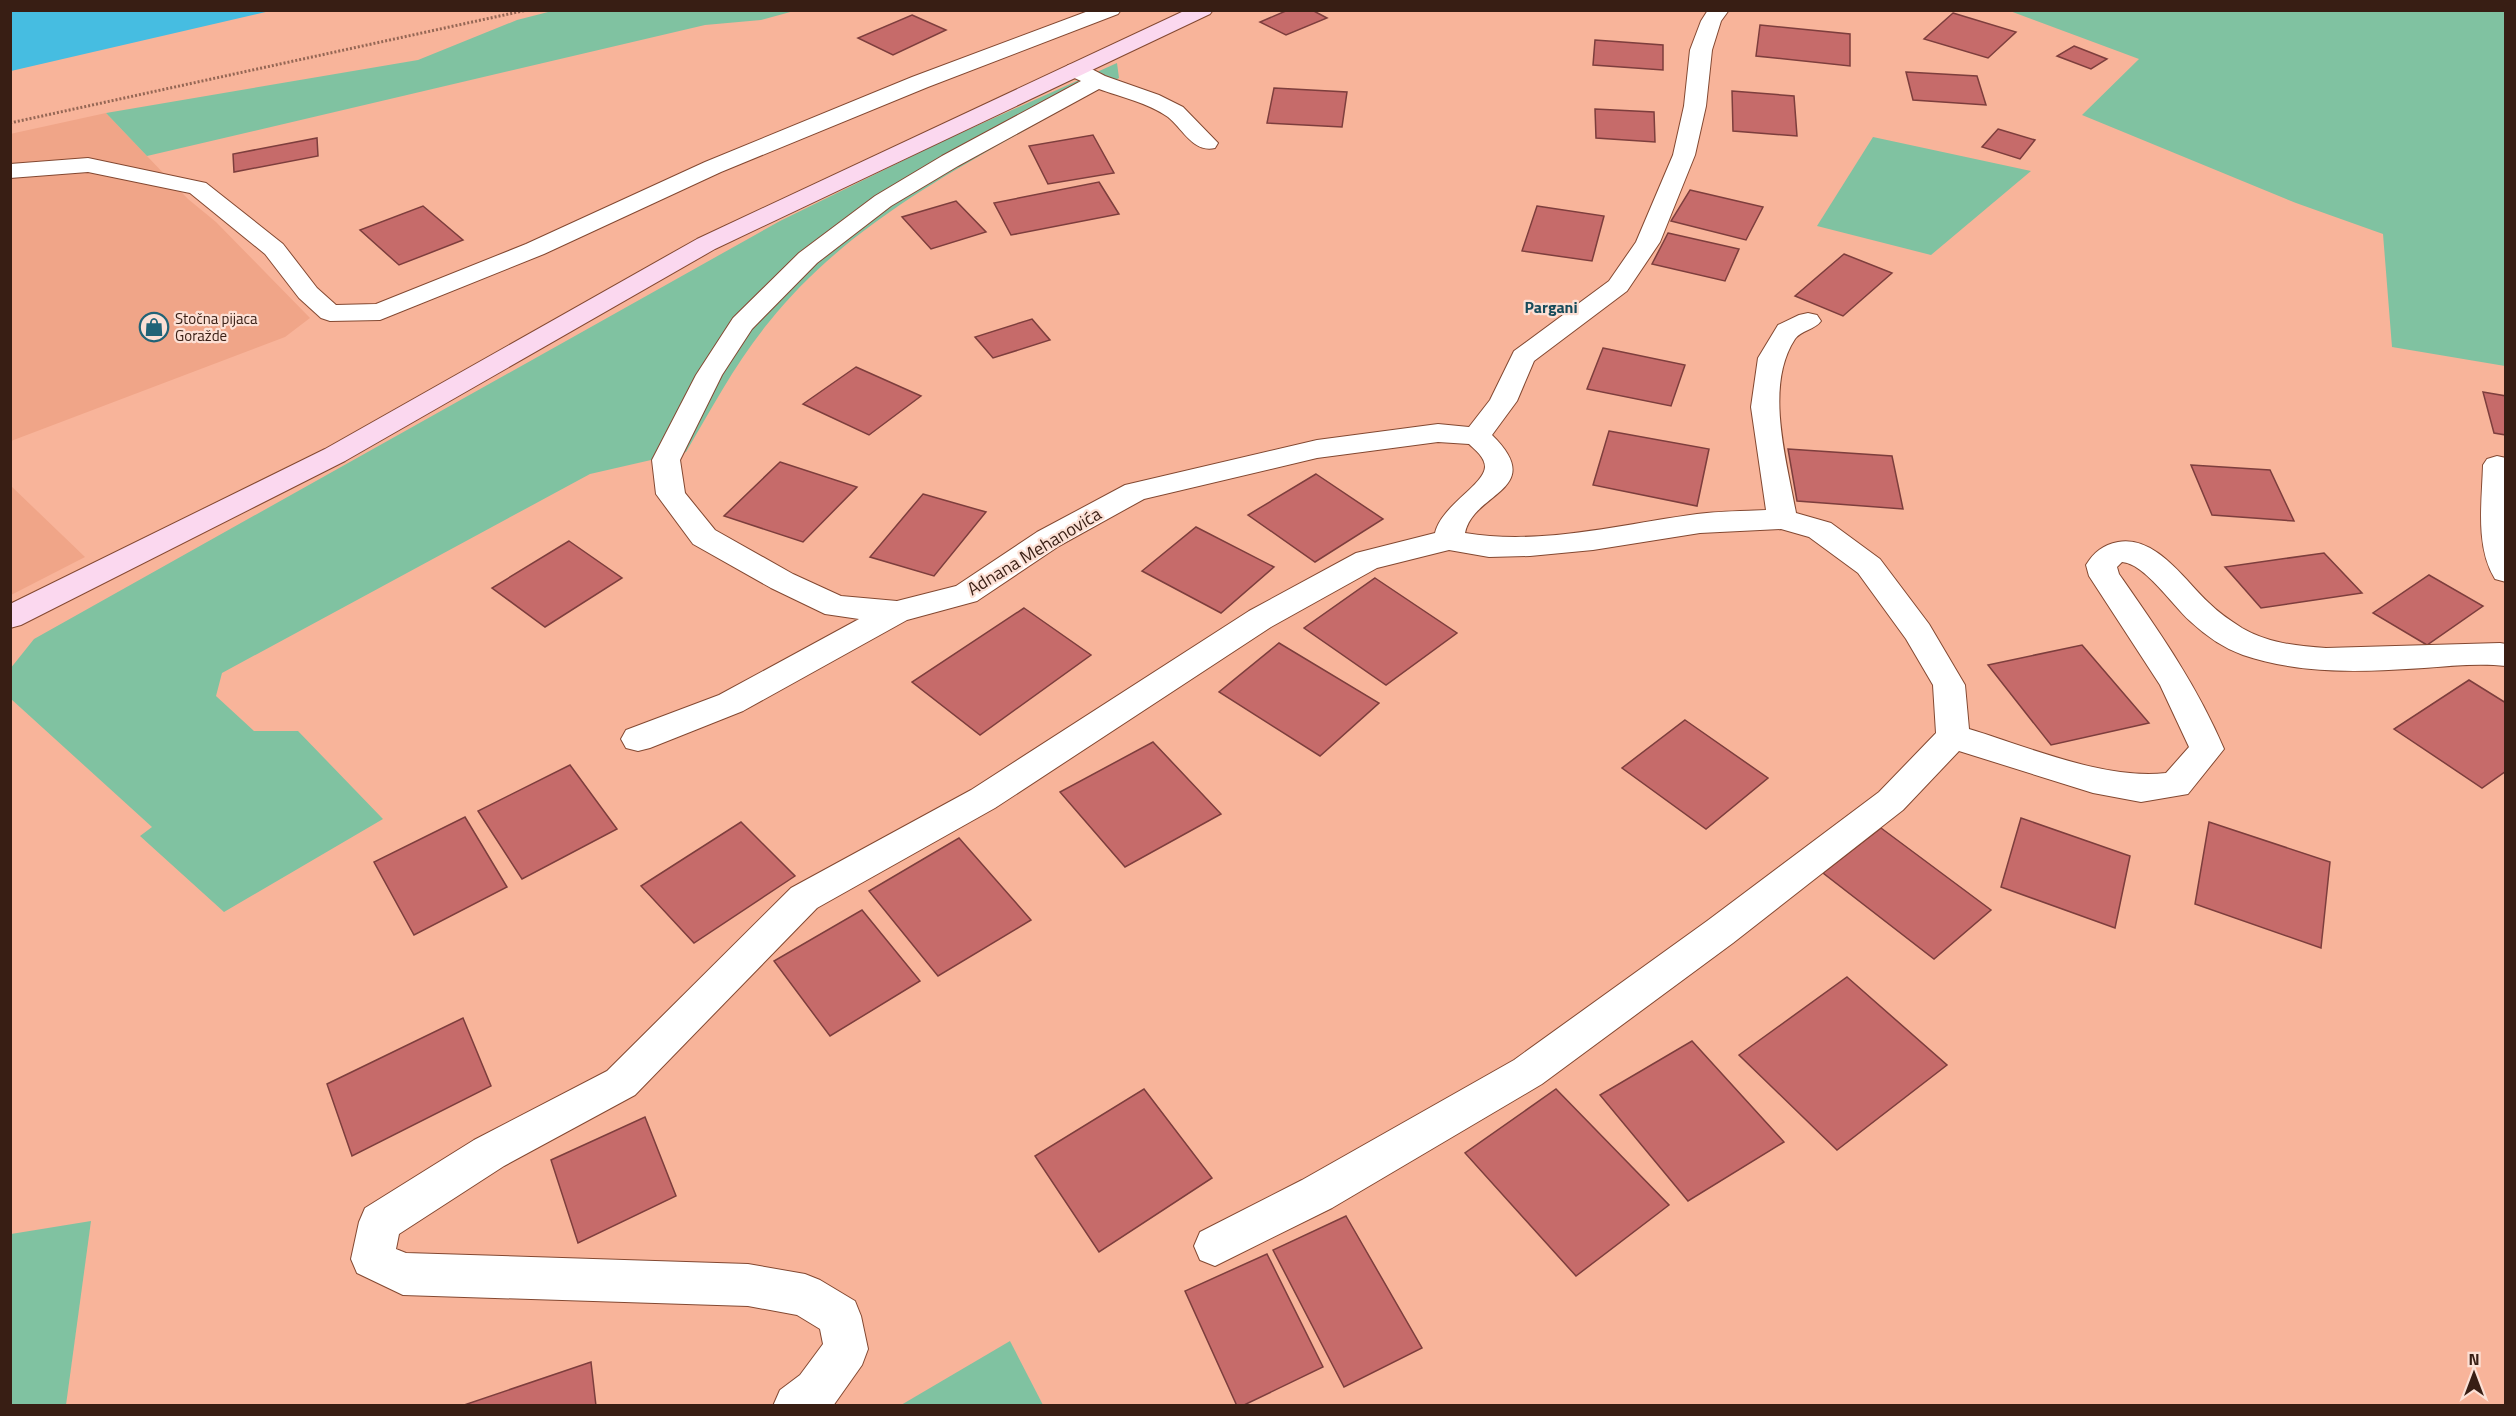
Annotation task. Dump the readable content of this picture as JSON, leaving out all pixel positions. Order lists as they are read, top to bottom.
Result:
{
  "streets": {
    "street": ["Adnana Mehanovića"]
  },
  "districts": ["Pargani"],
  "places": {
    "shop": ["Stočna pijaca Goražde"]
  },
  "north": "top"
}
